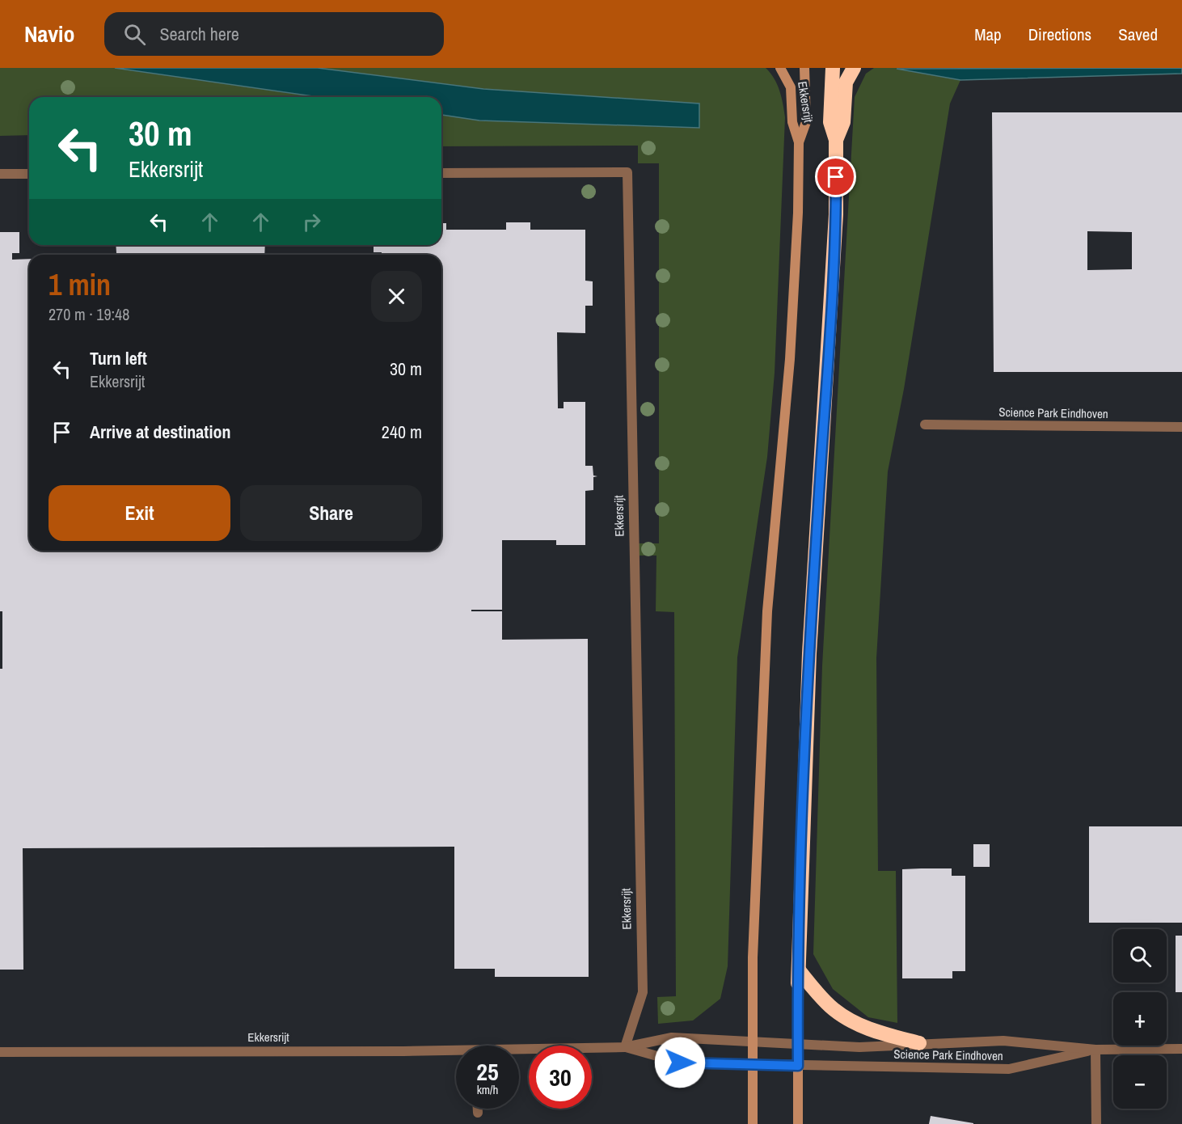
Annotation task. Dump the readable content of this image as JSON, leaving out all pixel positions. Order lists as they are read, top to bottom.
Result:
{
  "streets": {
    "highway": ["Ekkersrijt"],
    "street": ["Science Park Eindhoven"]
  },
  "crossings": [
    ["Ekkersrijt", "Science Park Eindhoven"]
  ],
  "page": {
    "header": "Navio",
    "search": "Search here",
    "nav": ["Map", "Directions", "Saved"],
    "turn": ["30 m", "Ekkersrijt"],
    "heading": ["1 min", "270 m · 19:48"],
    "list": [
      {
        "name": "Turn left",
        "note": "Ekkersrijt",
        "value": "30 m"
      },
      {
        "name": "Arrive at destination",
        "value": "240 m"
      }
    ],
    "buttons": ["Exit", "Share"],
    "map_buttons": ["+", "−"],
    "speed": "25 km/h",
    "limit": "30"
  }
}
